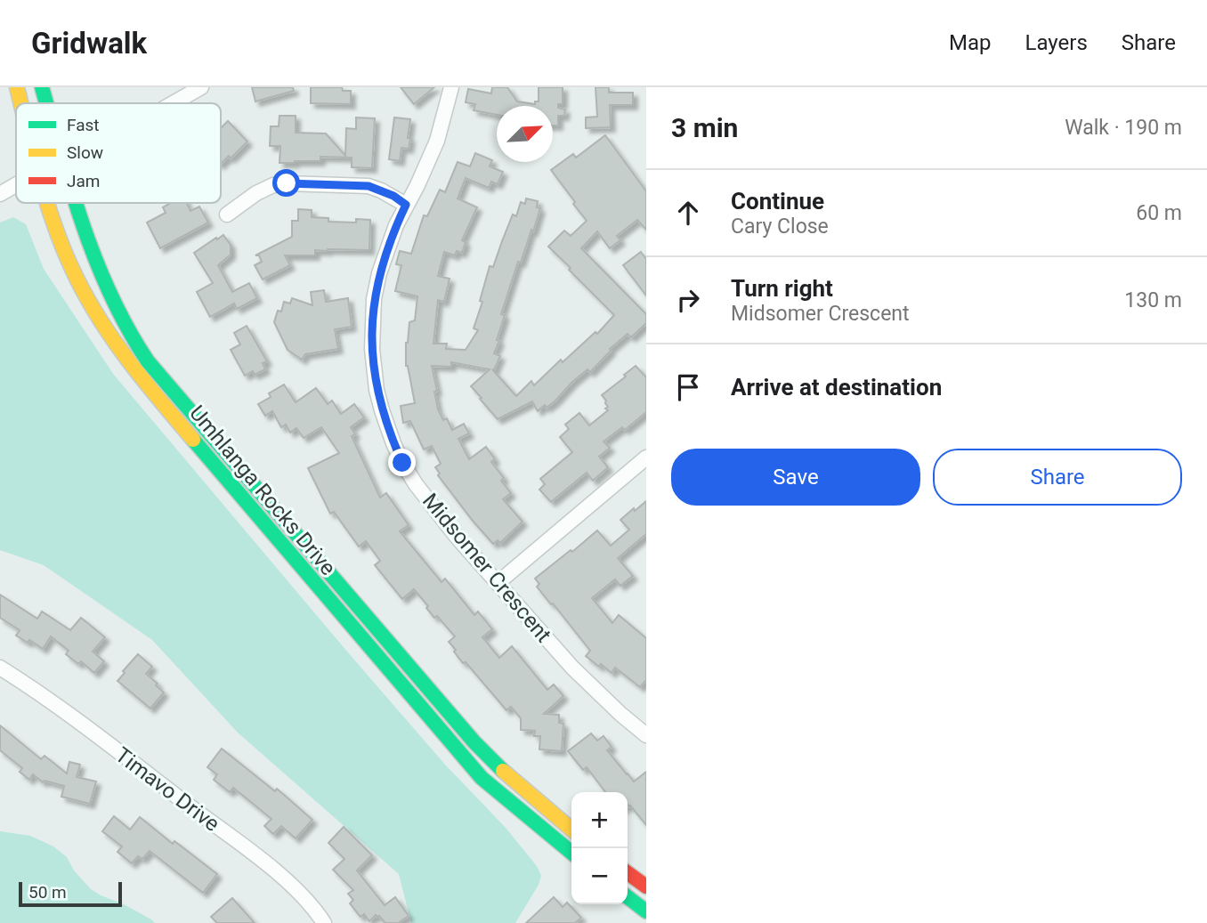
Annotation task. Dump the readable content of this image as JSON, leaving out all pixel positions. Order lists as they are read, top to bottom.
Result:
{
  "streets": {
    "main road": ["Umhlanga Rocks Drive"],
    "street": ["Midsomer Crescent", "Timavo Drive"]
  },
  "legend": ["Fast", "Slow", "Jam"],
  "scale_bar": "50 m",
  "north": "top right",
  "page": {
    "header": "Gridwalk",
    "nav": ["Map", "Layers", "Share"],
    "heading": ["3 min", "Walk · 190 m"],
    "list": [
      ["Continue", "Cary Close", "60 m"],
      ["Turn right", "Midsomer Crescent", "130 m"],
      "Arrive at destination"
    ],
    "buttons": ["Save", "Share"],
    "map_buttons": ["+", "−"],
    "scale": "50 m"
  }
}
